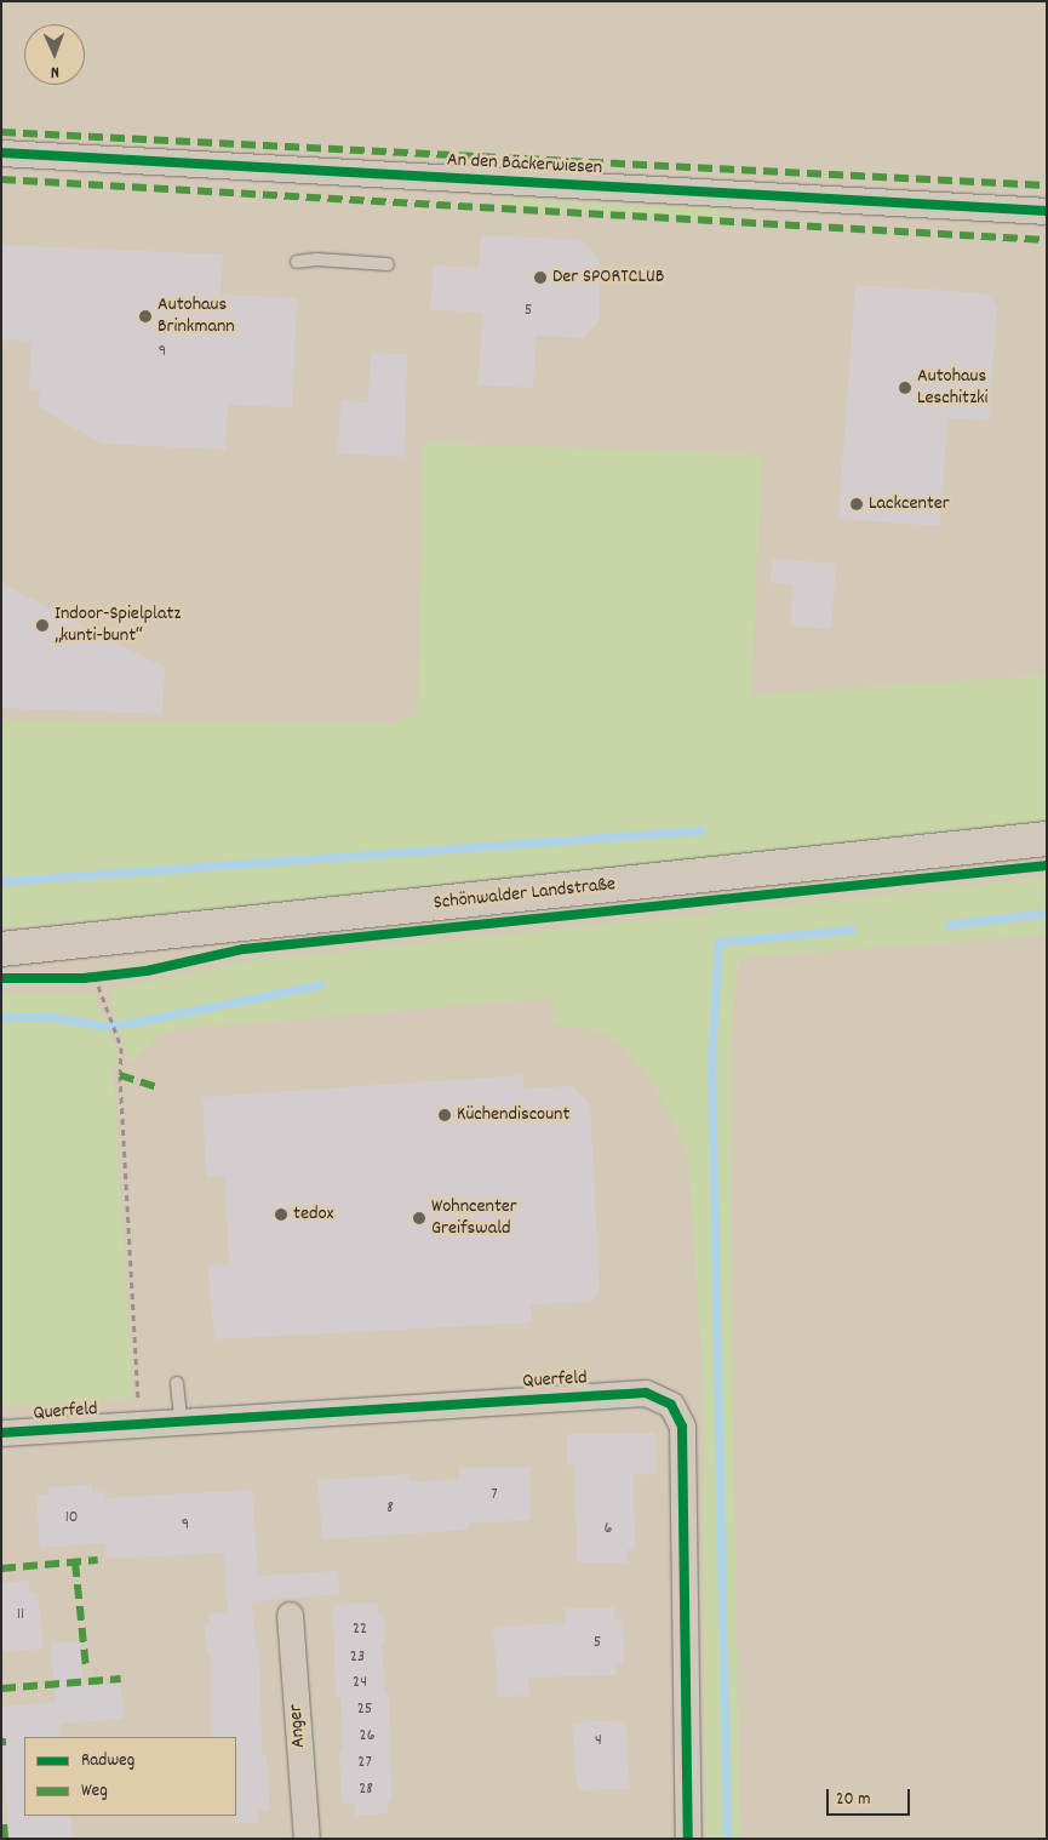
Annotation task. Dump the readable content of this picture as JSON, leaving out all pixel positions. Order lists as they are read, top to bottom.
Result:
{
  "streets": {
    "main road": ["Schönwalder Landstraße"],
    "street": ["An den Bäckerwiesen", "Querfeld", "Anger"]
  },
  "places": [
    "Der SPORTCLUB",
    "Autohaus Brinkmann",
    "Autohaus Leschitzki",
    "Lackcenter",
    "Indoor-Spielplatz „kunti-bunt“",
    "Küchendiscount",
    "tedox",
    "Wohncenter Greifswald"
  ],
  "house_numbers": [
    "5",
    "9",
    "7",
    "8",
    "10",
    "9",
    "6",
    "11",
    "22",
    "5",
    "23",
    "24",
    "25",
    "26",
    "4",
    "27",
    "28"
  ],
  "legend": ["Radweg", "Weg"],
  "scale_bar": "20 m",
  "north": "bottom"
}
